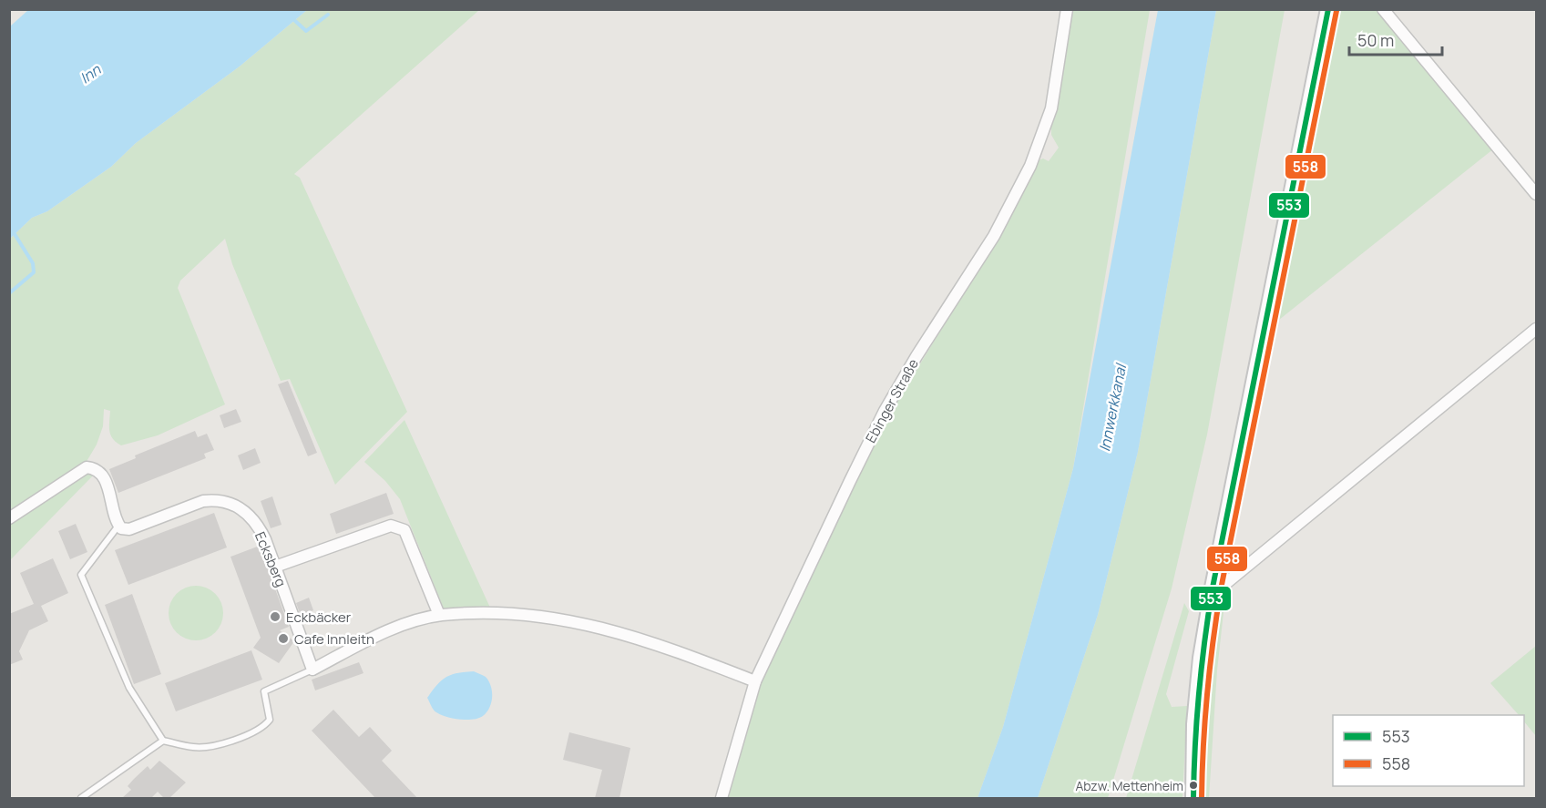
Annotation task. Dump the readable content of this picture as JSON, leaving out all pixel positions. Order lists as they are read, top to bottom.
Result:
{
  "streets": {
    "street": ["Ebinger Straße", "Ecksberg"]
  },
  "water": ["Inn", "Innwerkkanal"],
  "places": ["Eckbäcker", "Cafe Innleitn", "Abzw. Mettenheim"],
  "lines": ["transit line 553", "transit line 558"],
  "legend": ["553", "558"],
  "scale_bar": "50 m"
}
